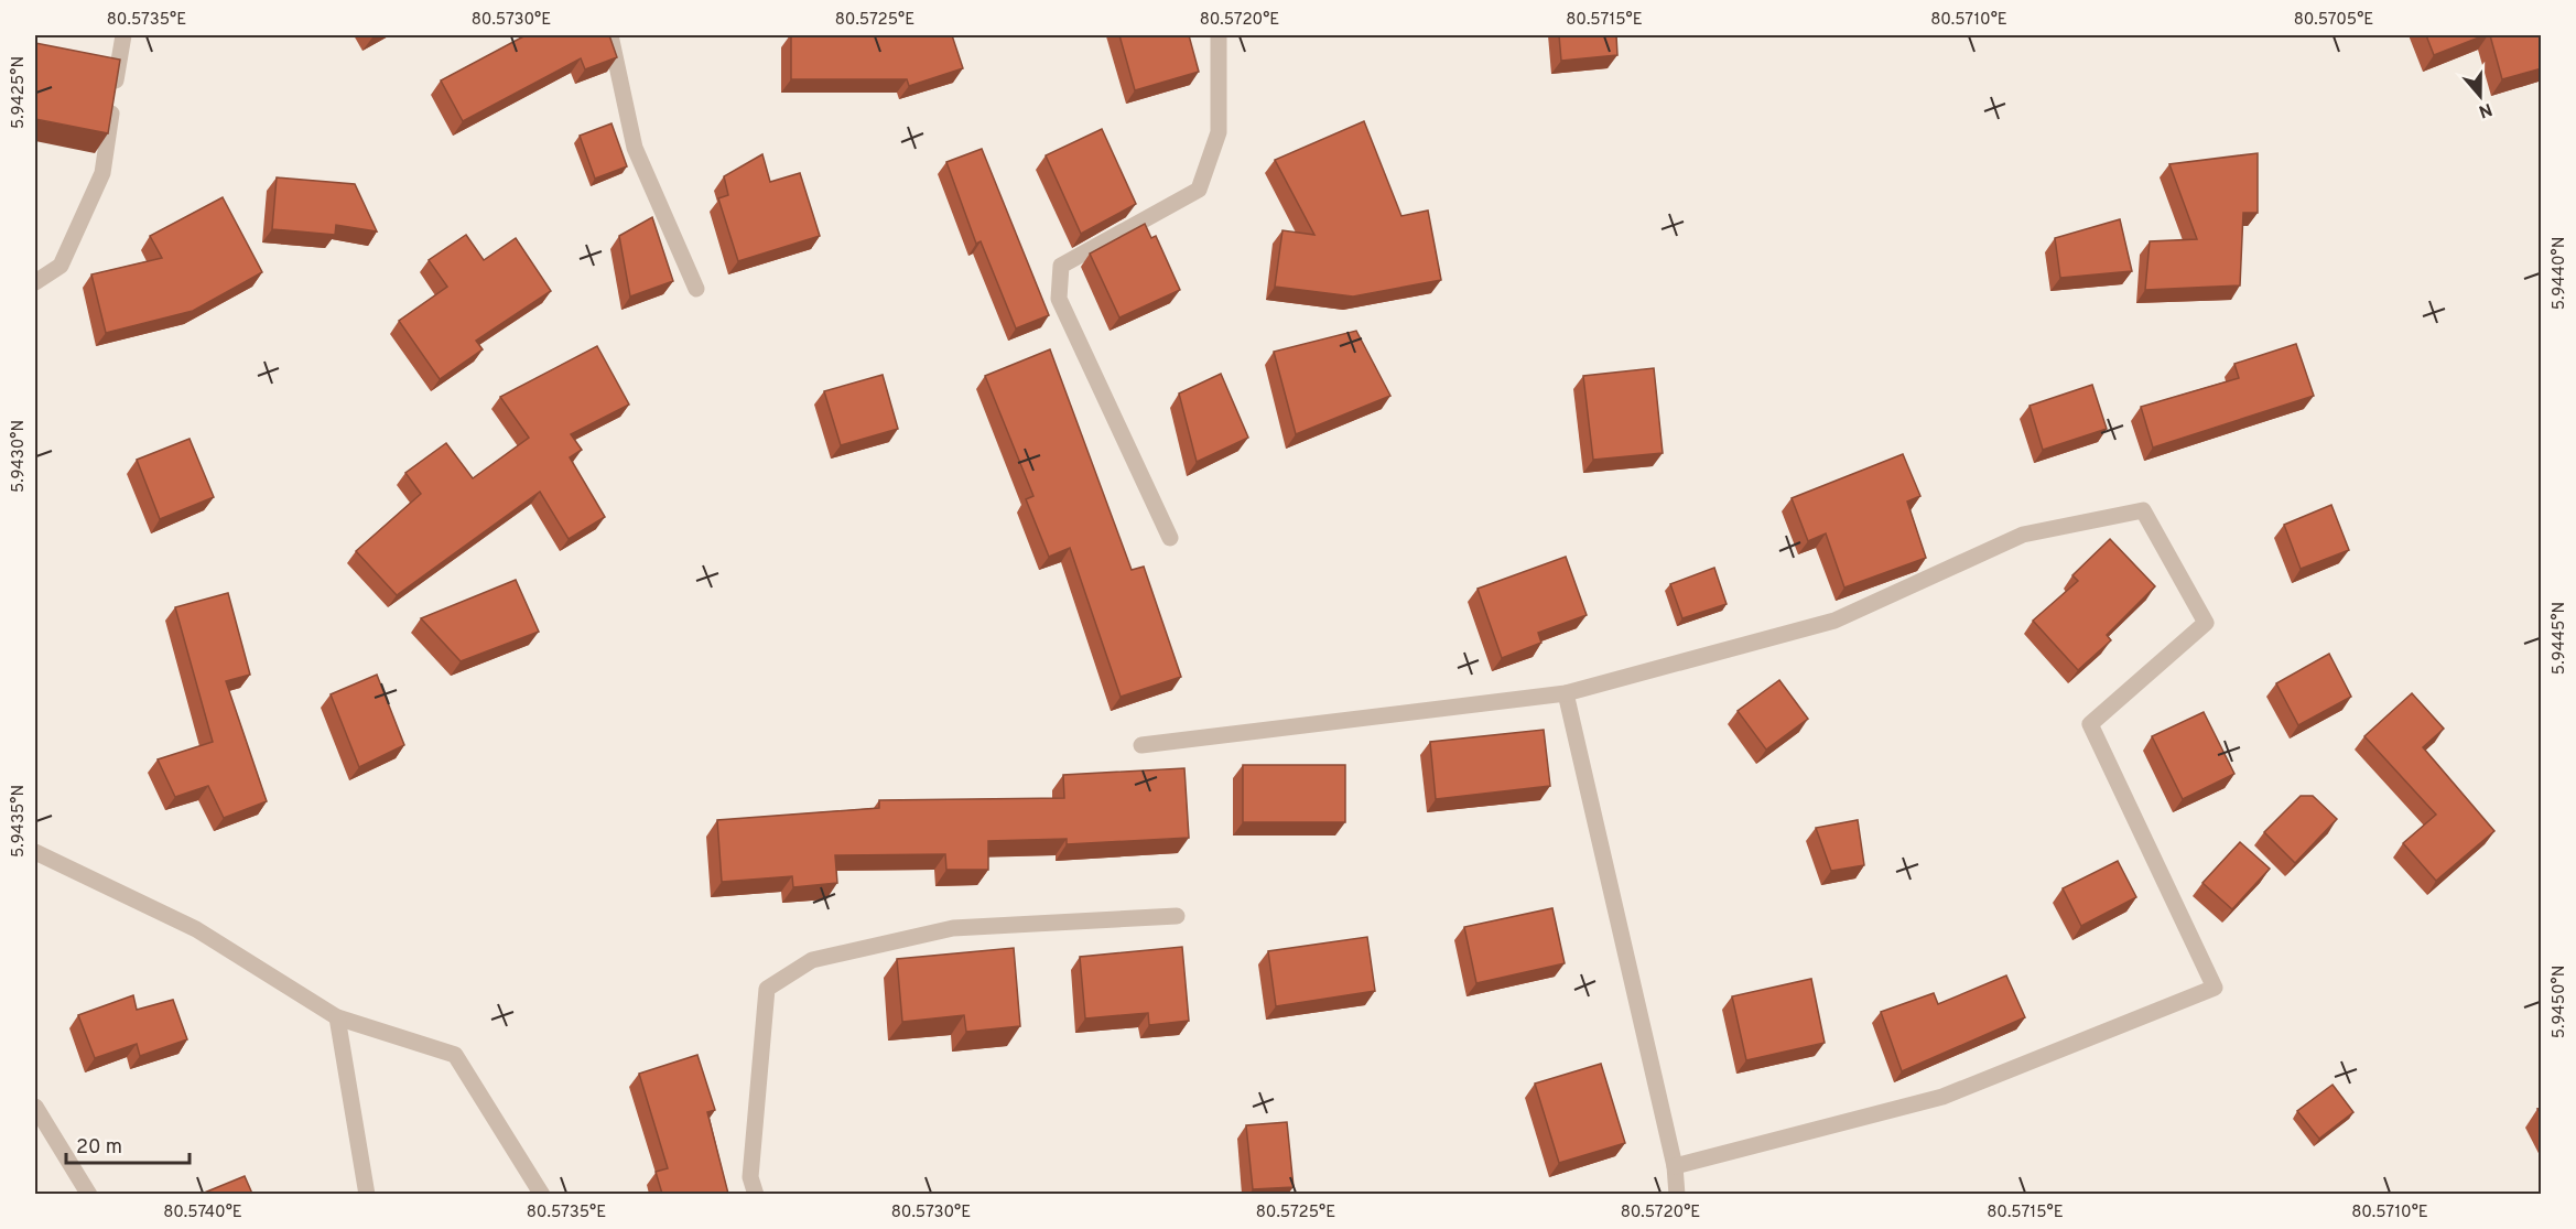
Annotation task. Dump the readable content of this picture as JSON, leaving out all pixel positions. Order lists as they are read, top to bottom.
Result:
{
  "scale_bar": "20 m",
  "north": "bottom",
  "coordinates": [
    "80.5735°E",
    "80.5730°E",
    "80.5725°E",
    "80.5720°E",
    "80.5715°E",
    "80.5710°E",
    "80.5705°E",
    "5.9425°N",
    "5.9440°N",
    "5.9430°N",
    "5.9445°N",
    "5.9435°N",
    "5.9450°N",
    "80.5740°E"
  ]
}
